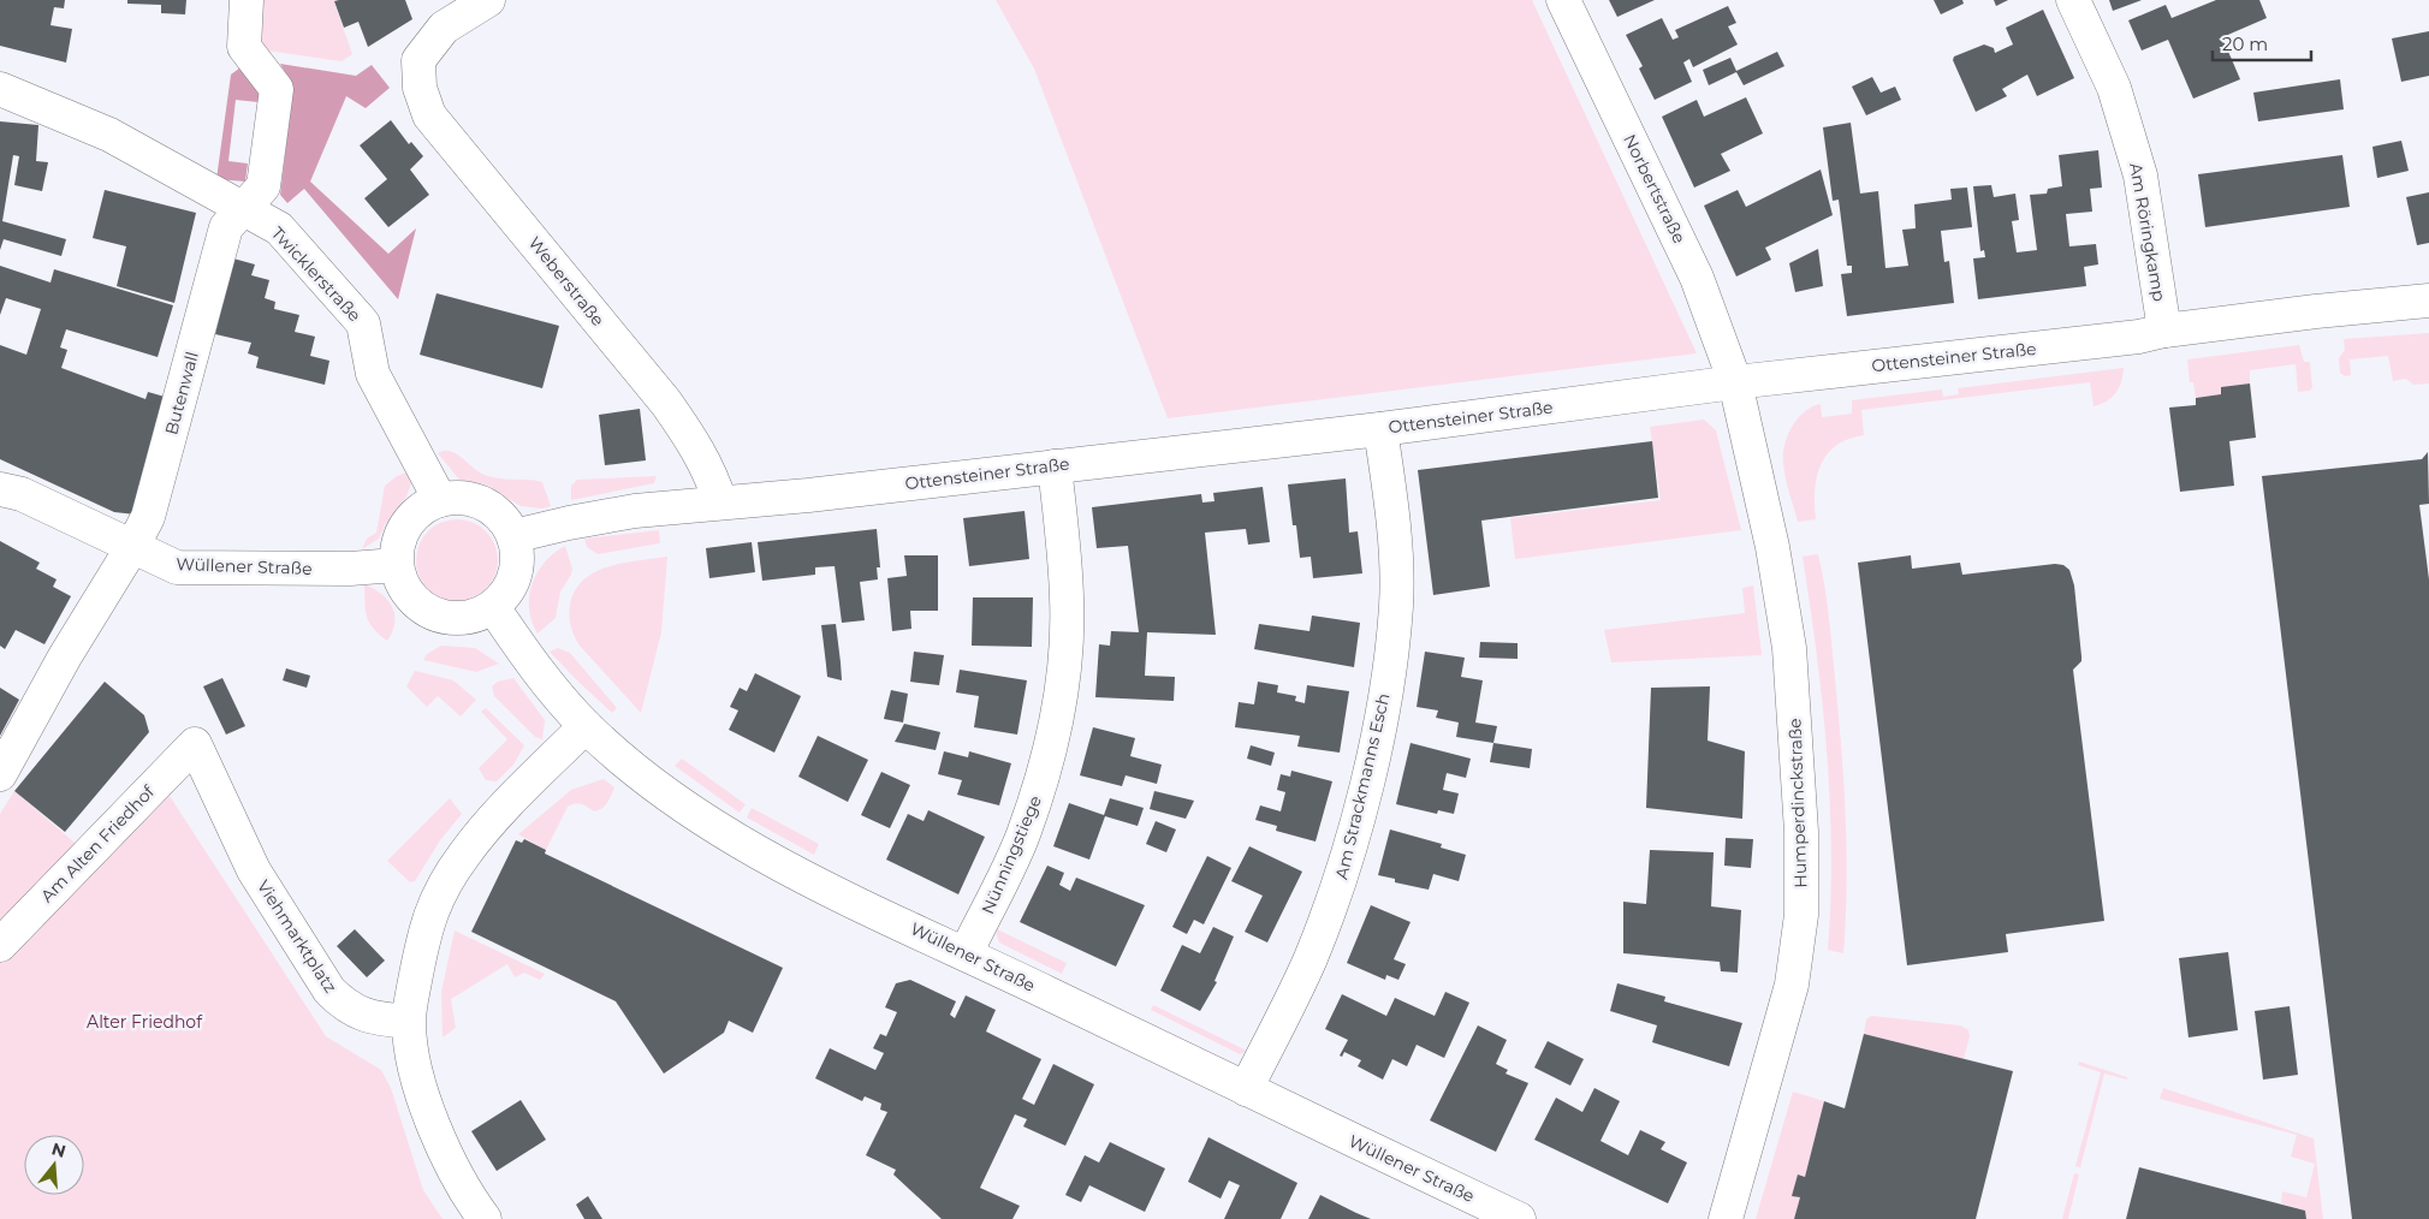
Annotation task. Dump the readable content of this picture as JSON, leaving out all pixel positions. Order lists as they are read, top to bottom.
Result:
{
  "streets": {
    "street": [
      "Norbertstraße",
      "Am Röringkamp",
      "Twicklerstraße",
      "Weberstraße",
      "Ottensteiner Straße",
      "Butenwall",
      "Wüllener Straße",
      "Am Strackmanns Esch",
      "Humperdinckstraße",
      "Am Alten Friedhof",
      "Nünningstiege",
      "Viehmarktplatz"
    ]
  },
  "crossings": [
    ["Norbertstraße", "Ottensteiner Straße"],
    ["Norbertstraße", "Humperdinckstraße"],
    ["Am Röringkamp", "Ottensteiner Straße"],
    ["Twicklerstraße", "Ottensteiner Straße"],
    ["Twicklerstraße", "Butenwall"],
    ["Twicklerstraße", "Wüllener Straße"],
    ["Weberstraße", "Ottensteiner Straße"],
    ["Ottensteiner Straße", "Wüllener Straße"],
    ["Ottensteiner Straße", "Am Strackmanns Esch"],
    ["Ottensteiner Straße", "Humperdinckstraße"],
    ["Ottensteiner Straße", "Nünningstiege"],
    ["Butenwall", "Wüllener Straße"],
    ["Wüllener Straße", "Am Strackmanns Esch"],
    ["Wüllener Straße", "Nünningstiege"],
    ["Am Alten Friedhof", "Viehmarktplatz"]
  ],
  "parks": ["Alter Friedhof"],
  "scale_bar": "20 m",
  "north": "top"
}
